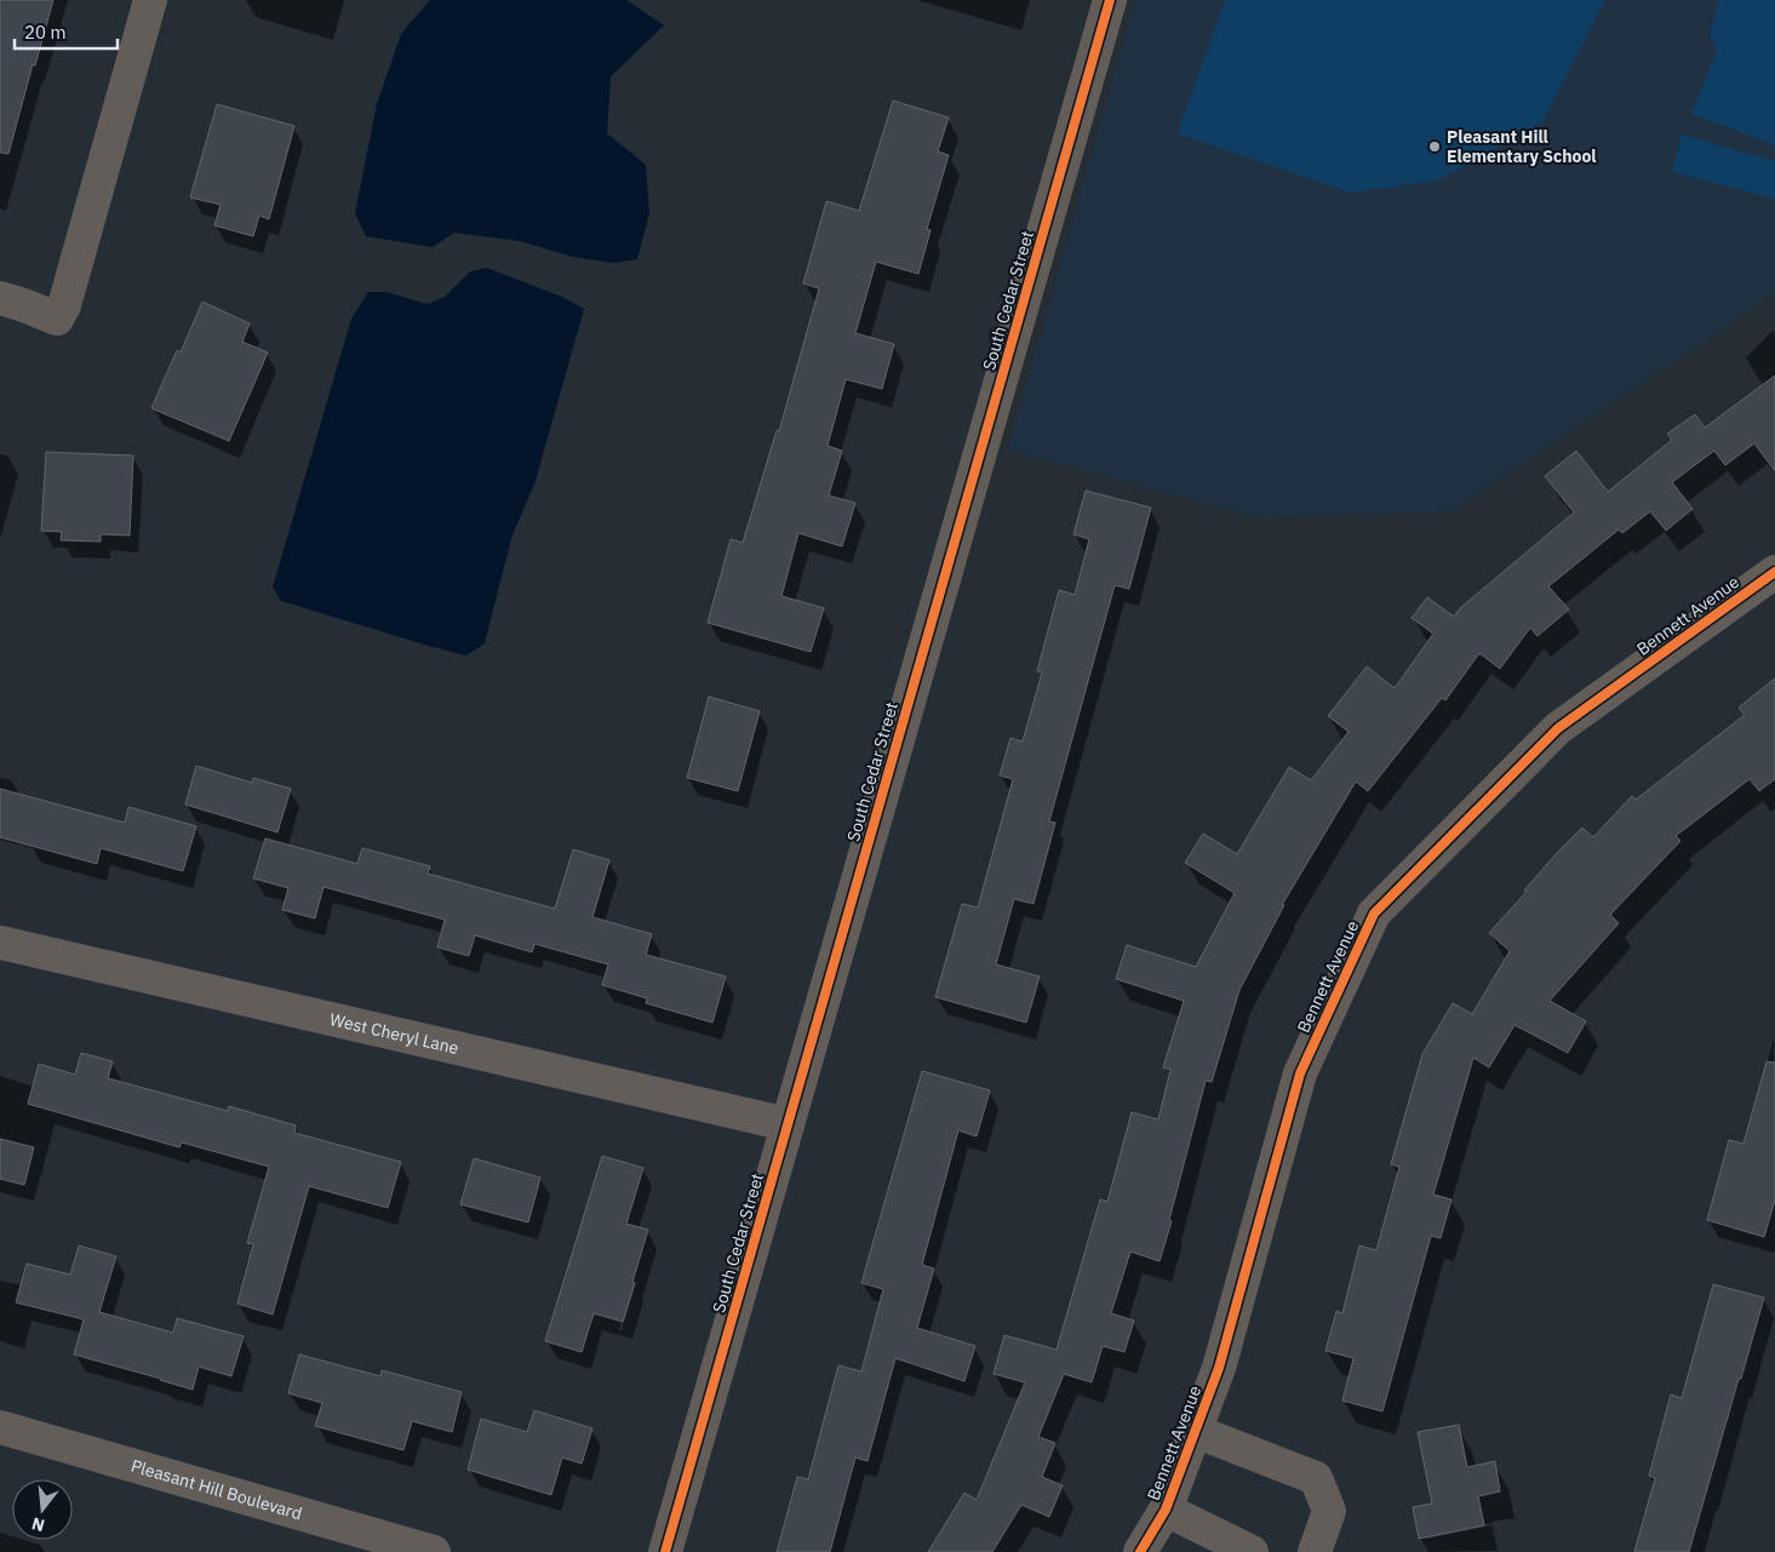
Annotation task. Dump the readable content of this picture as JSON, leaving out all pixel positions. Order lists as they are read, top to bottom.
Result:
{
  "streets": {
    "street": [
      "South Cedar Street",
      "Bennett Avenue",
      "West Cheryl Lane",
      "Pleasant Hill Boulevard"
    ]
  },
  "crossings": [
    ["South Cedar Street", "West Cheryl Lane"]
  ],
  "places": ["Pleasant Hill Elementary School"],
  "scale_bar": "20 m",
  "north": "bottom"
}
